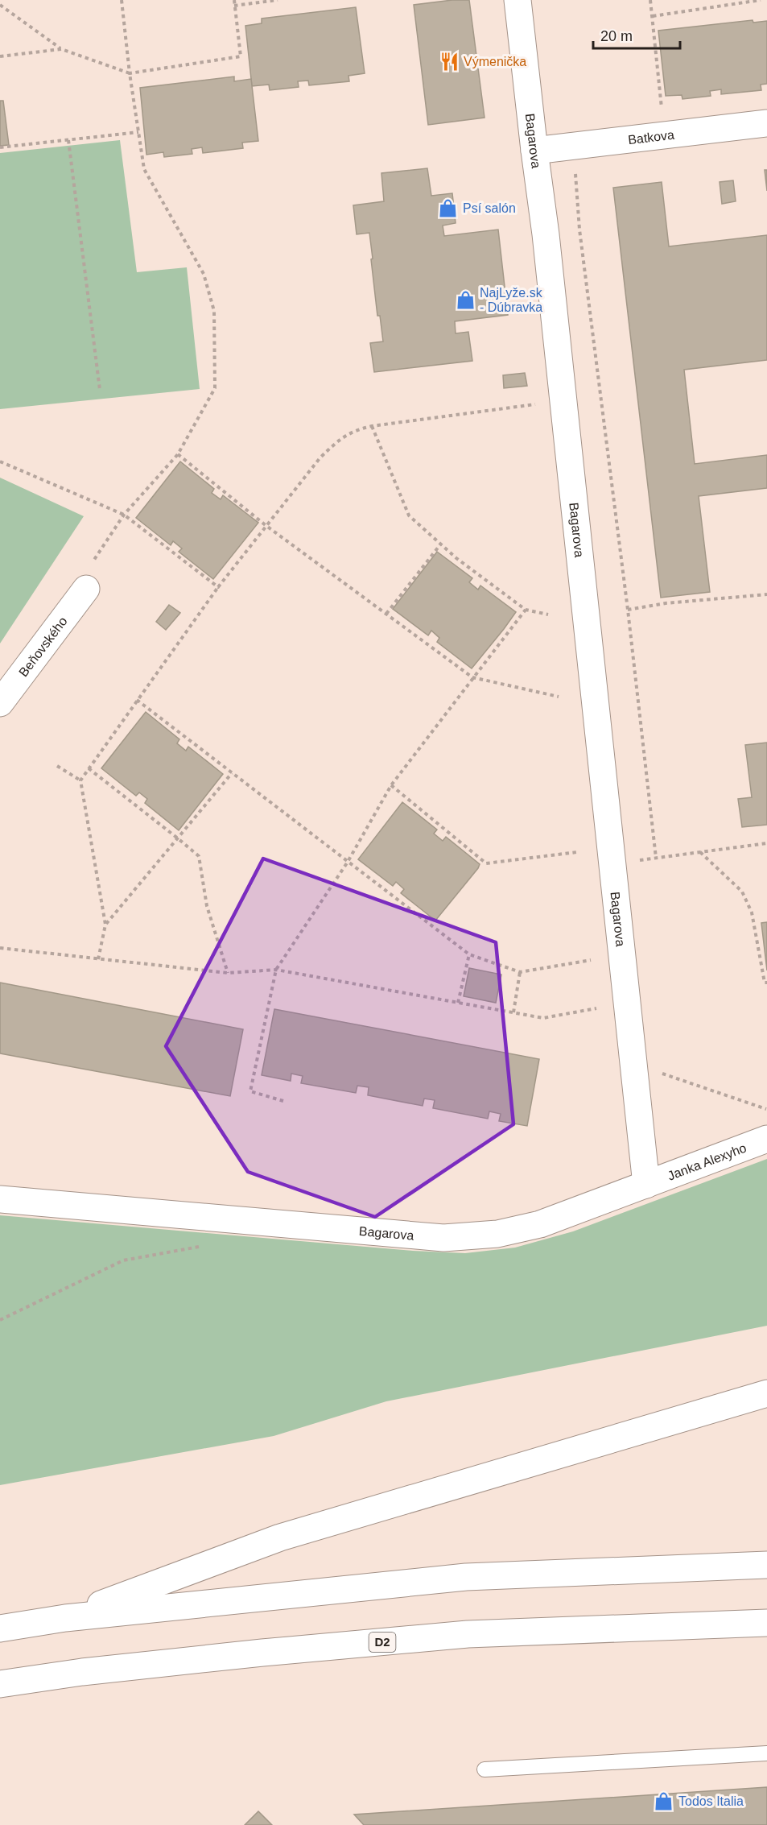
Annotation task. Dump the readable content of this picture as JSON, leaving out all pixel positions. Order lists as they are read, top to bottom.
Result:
{
  "streets": {
    "main road": [
      "Batkova",
      "Bagarova",
      "Beňovského",
      "Janka Alexyho",
      "D2"
    ]
  },
  "crossings": [
    ["Batkova", "Bagarova"],
    ["Bagarova", "Janka Alexyho"]
  ],
  "places": {
    "restaurant": ["Výmenička"],
    "shop": ["Psí salón", "NajLyže.sk - Dúbravka", "Todos Italia"]
  },
  "scale_bar": "20 m"
}
